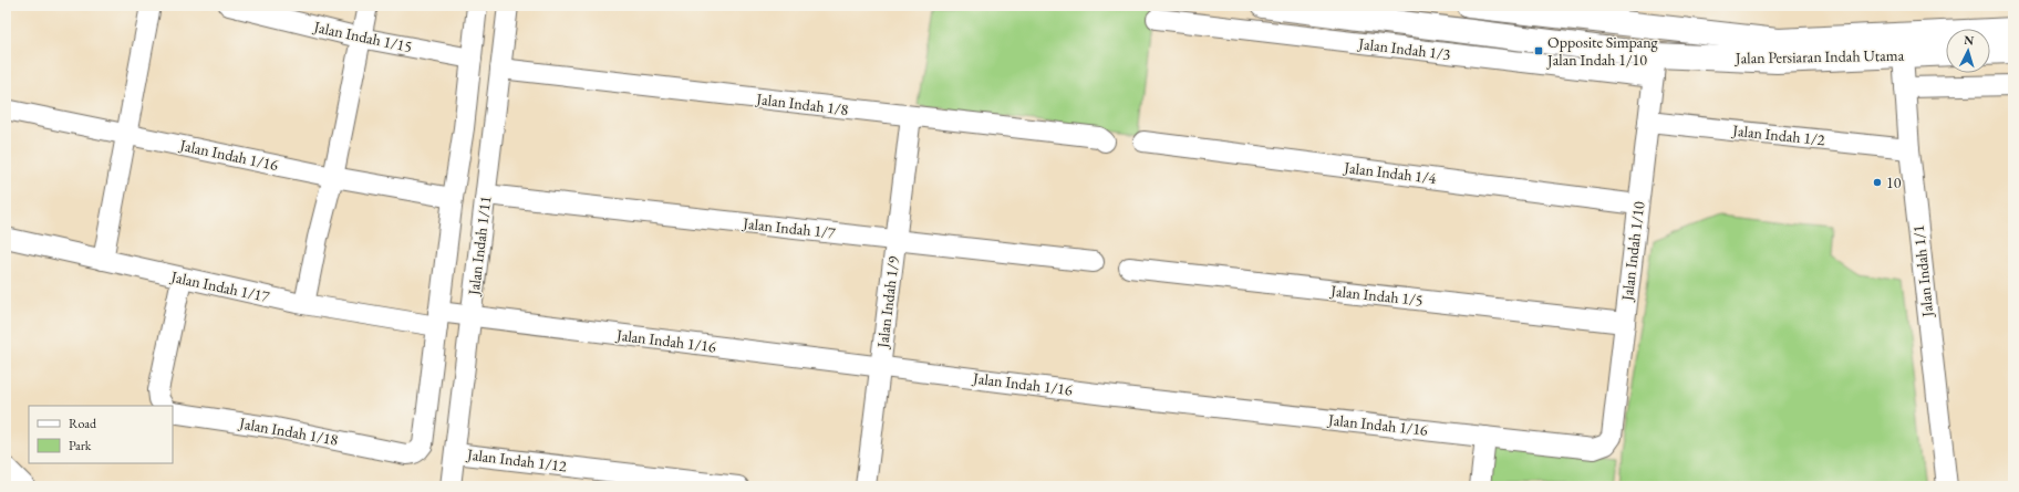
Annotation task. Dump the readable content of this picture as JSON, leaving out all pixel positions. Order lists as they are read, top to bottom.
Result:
{
  "streets": {
    "main road": ["Jalan Persiaran Indah Utama"],
    "street": [
      "Jalan Indah 1/15",
      "Jalan Indah 1/3",
      "Jalan Indah 1/8",
      "Jalan Indah 1/2",
      "Jalan Indah 1/16",
      "Jalan Indah 1/4",
      "Jalan Indah 1/7",
      "Jalan Indah 1/11",
      "Jalan Indah 1/10",
      "Jalan Indah 1/1",
      "Jalan Indah 1/17",
      "Jalan Indah 1/5",
      "Jalan Indah 1/9",
      "Jalan Indah 1/18",
      "Jalan Indah 1/12"
    ]
  },
  "crossings": [
    ["Jalan Indah 1/15", "Jalan Indah 1/11"],
    ["Jalan Indah 1/3", "Jalan Persiaran Indah Utama"],
    ["Jalan Indah 1/3", "Jalan Indah 1/10"],
    ["Jalan Persiaran Indah Utama", "Jalan Indah 1/10"],
    ["Jalan Persiaran Indah Utama", "Jalan Indah 1/1"],
    ["Jalan Indah 1/8", "Jalan Indah 1/11"],
    ["Jalan Indah 1/8", "Jalan Indah 1/9"],
    ["Jalan Indah 1/2", "Jalan Indah 1/10"],
    ["Jalan Indah 1/2", "Jalan Indah 1/1"],
    ["Jalan Indah 1/16", "Jalan Indah 1/11"],
    ["Jalan Indah 1/16", "Jalan Indah 1/10"],
    ["Jalan Indah 1/16", "Jalan Indah 1/17"],
    ["Jalan Indah 1/16", "Jalan Indah 1/9"],
    ["Jalan Indah 1/4", "Jalan Indah 1/10"],
    ["Jalan Indah 1/7", "Jalan Indah 1/11"],
    ["Jalan Indah 1/7", "Jalan Indah 1/9"],
    ["Jalan Indah 1/11", "Jalan Indah 1/17"],
    ["Jalan Indah 1/11", "Jalan Indah 1/18"],
    ["Jalan Indah 1/11", "Jalan Indah 1/12"],
    ["Jalan Indah 1/10", "Jalan Indah 1/5"]
  ],
  "places": {
    "transit": ["Opposite Simpang Jalan Indah 1/10"],
    "other": ["10"]
  },
  "legend": ["Road", "Park"],
  "north": "top"
}
